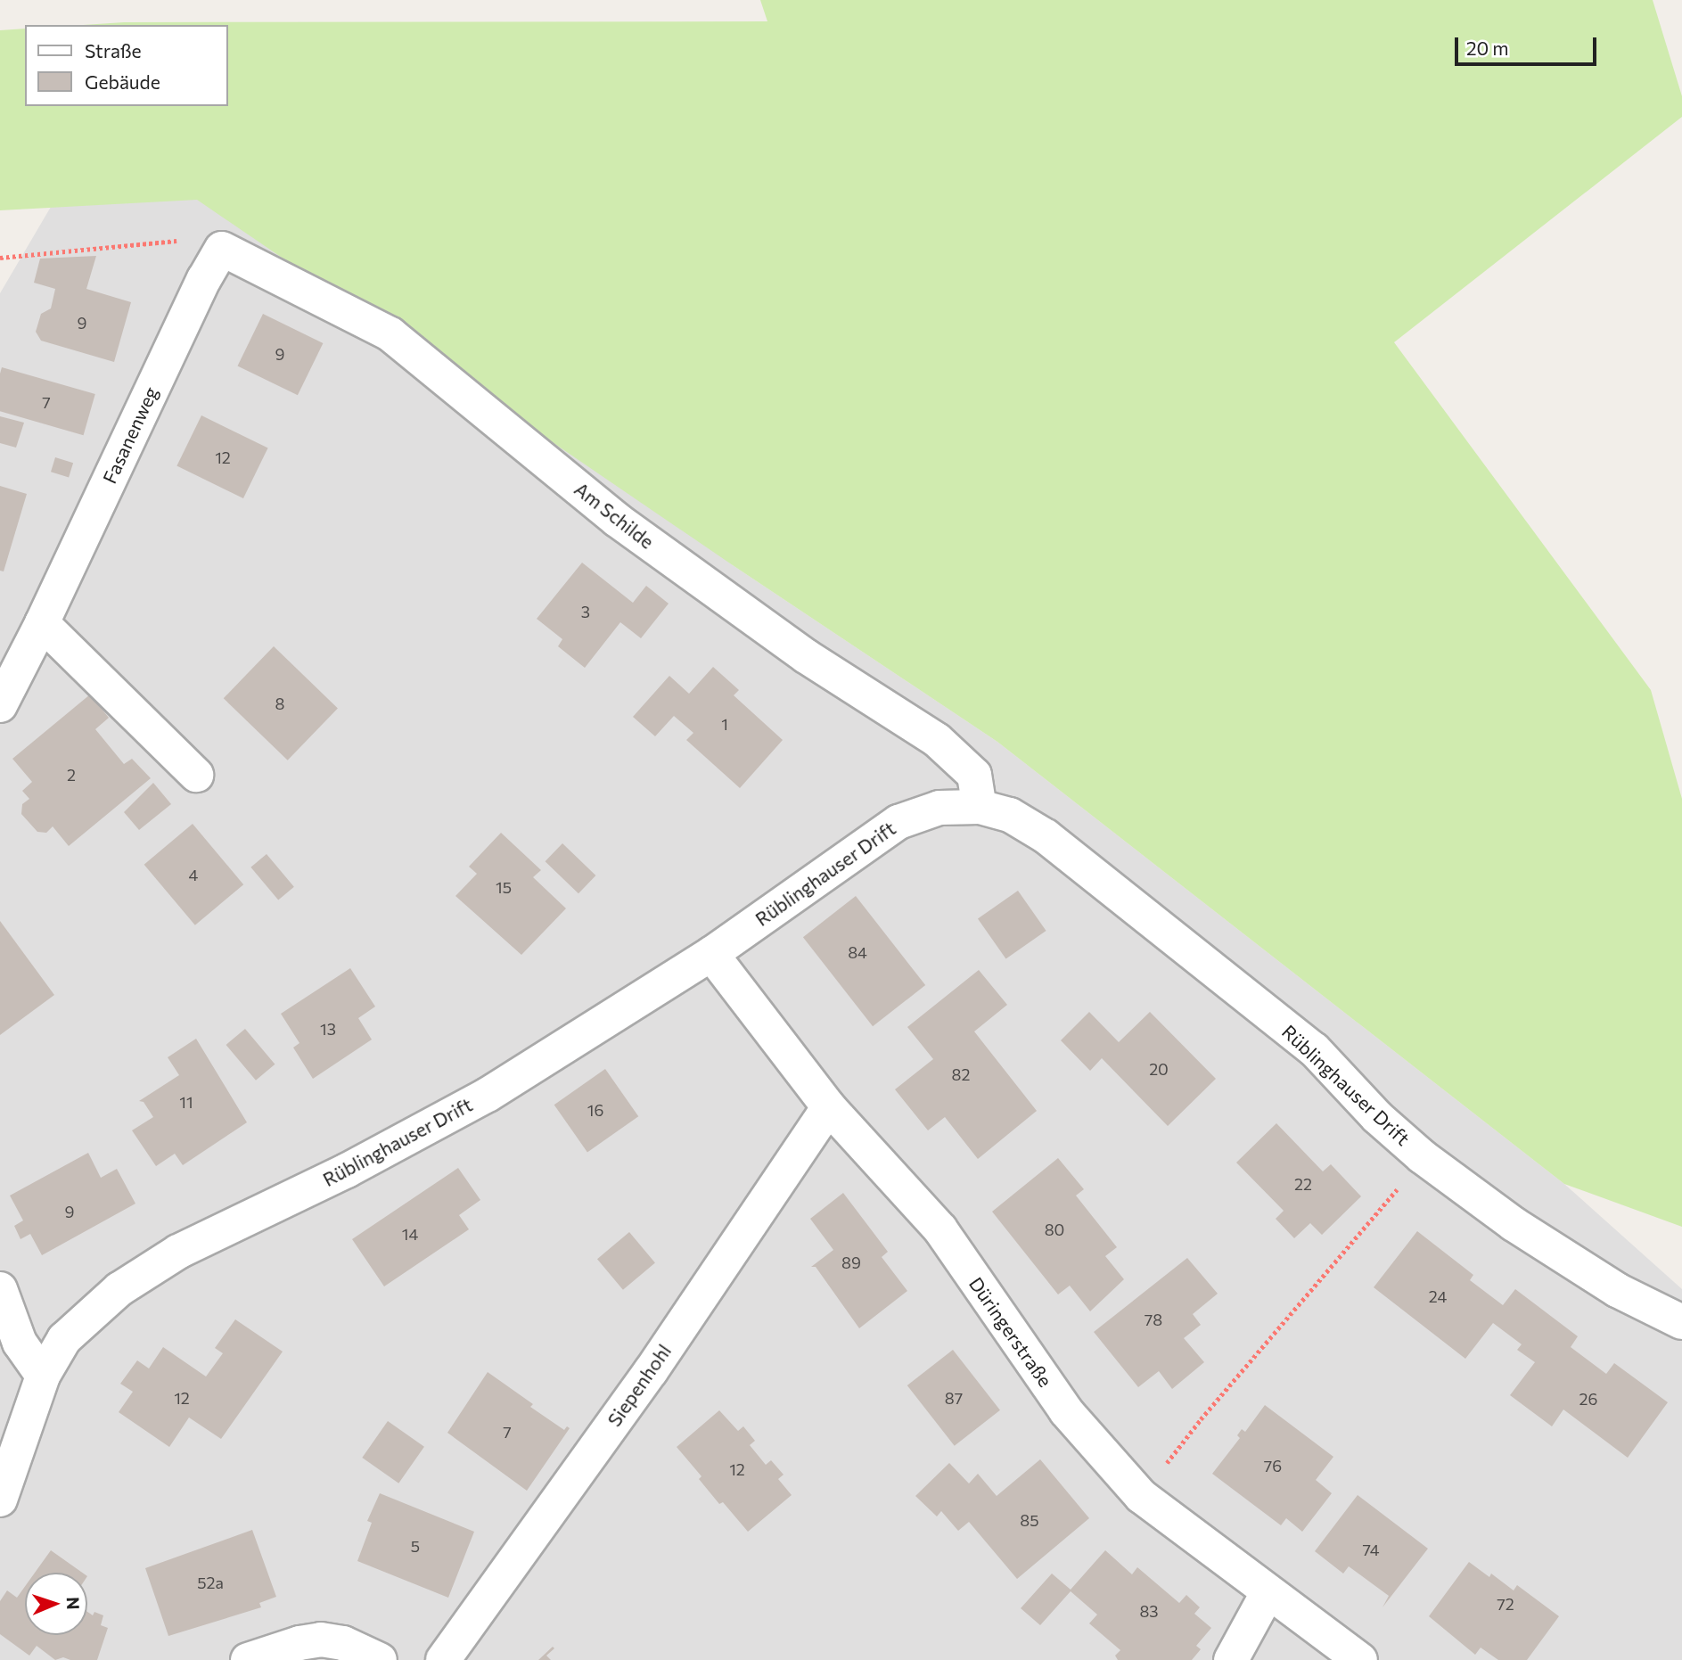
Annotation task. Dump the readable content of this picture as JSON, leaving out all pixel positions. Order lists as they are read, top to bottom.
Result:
{
  "streets": {
    "street": [
      "Fasanenweg",
      "Am Schilde",
      "Rüblinghauser Drift",
      "Düringerstraße",
      "Siepenhohl"
    ]
  },
  "crossings": [
    ["Fasanenweg", "Am Schilde"],
    ["Am Schilde", "Rüblinghauser Drift"],
    ["Rüblinghauser Drift", "Düringerstraße"],
    ["Düringerstraße", "Siepenhohl"]
  ],
  "house_numbers": [
    "9",
    "9",
    "7",
    "12",
    "3",
    "8",
    "1",
    "2",
    "4",
    "15",
    "84",
    "13",
    "20",
    "82",
    "11",
    "16",
    "22",
    "9",
    "80",
    "14",
    "89",
    "24",
    "78",
    "12",
    "87",
    "26",
    "7",
    "76",
    "12",
    "85",
    "5",
    "74",
    "52a",
    "72",
    "83"
  ],
  "legend": ["Straße", "Gebäude"],
  "scale_bar": "20 m",
  "north": "right"
}
